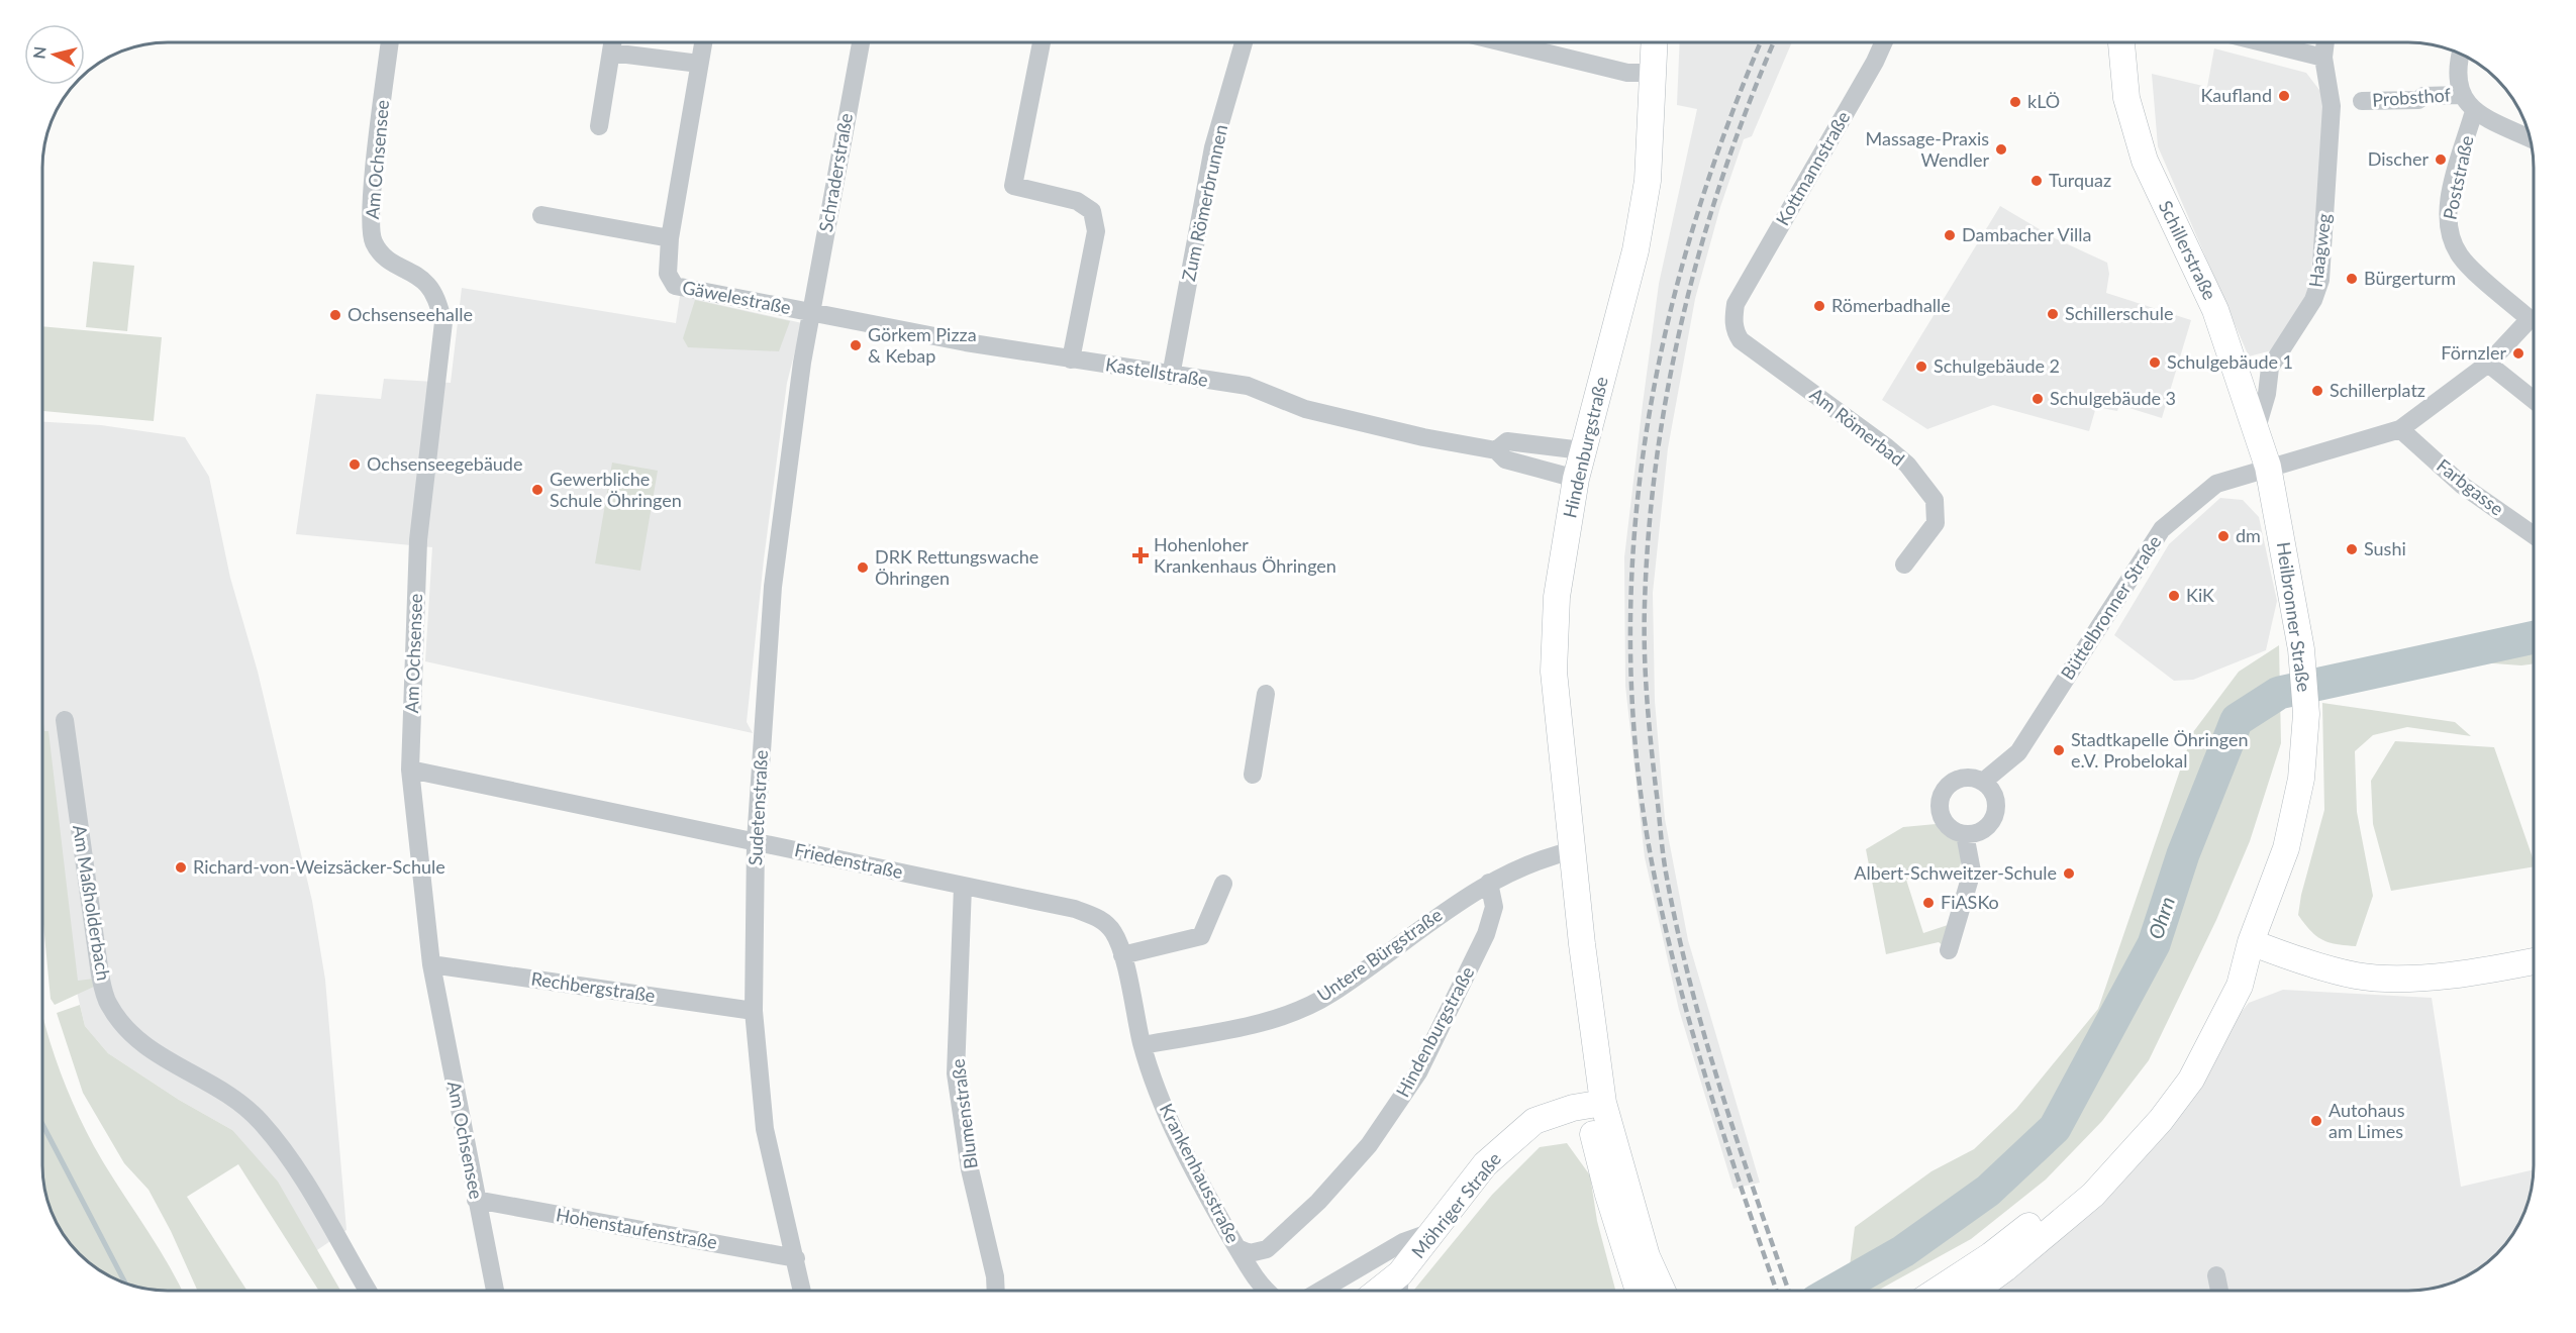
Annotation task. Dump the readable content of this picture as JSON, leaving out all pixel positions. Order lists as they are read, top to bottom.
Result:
{
  "streets": {
    "street": [
      "Probsthof",
      "Am Ochsensee",
      "Kottmannstraße",
      "Schraderstraße",
      "Poststraße",
      "Zum Römerbrunnen",
      "Schillerstraße",
      "Haagweg",
      "Gäwelestraße",
      "Kastellstraße",
      "Am Römerbad",
      "Hindenburgstraße",
      "Farbgasse",
      "Büttelbronner Straße",
      "Heilbronner Straße",
      "Sudetenstraße",
      "Friedenstraße",
      "Am Maßholderbach",
      "Untere Bürgstraße",
      "Rechbergstraße",
      "Blumenstraße",
      "Krankenhausstraße",
      "Möhriger Straße",
      "Hohenstaufenstraße"
    ]
  },
  "crossings": [
    ["Probsthof", "Poststraße"],
    ["Am Ochsensee", "Friedenstraße"],
    ["Am Ochsensee", "Rechbergstraße"],
    ["Am Ochsensee", "Hohenstaufenstraße"],
    ["Kottmannstraße", "Am Römerbad"],
    ["Schraderstraße", "Gäwelestraße"],
    ["Schraderstraße", "Kastellstraße"],
    ["Schraderstraße", "Sudetenstraße"],
    ["Zum Römerbrunnen", "Kastellstraße"],
    ["Schillerstraße", "Haagweg"],
    ["Schillerstraße", "Büttelbronner Straße"],
    ["Schillerstraße", "Heilbronner Straße"],
    ["Gäwelestraße", "Kastellstraße"],
    ["Gäwelestraße", "Sudetenstraße"],
    ["Kastellstraße", "Hindenburgstraße"],
    ["Kastellstraße", "Sudetenstraße"],
    ["Hindenburgstraße", "Untere Bürgstraße"],
    ["Hindenburgstraße", "Krankenhausstraße"],
    ["Hindenburgstraße", "Möhriger Straße"],
    ["Farbgasse", "Büttelbronner Straße"],
    ["Büttelbronner Straße", "Heilbronner Straße"],
    ["Sudetenstraße", "Friedenstraße"],
    ["Sudetenstraße", "Rechbergstraße"],
    ["Sudetenstraße", "Hohenstaufenstraße"],
    ["Friedenstraße", "Blumenstraße"],
    ["Friedenstraße", "Krankenhausstraße"],
    ["Untere Bürgstraße", "Krankenhausstraße"]
  ],
  "water": ["Ohrn"],
  "places": {
    "other": [
      "Kaufland",
      "kLÖ",
      "Massage-Praxis Wendler",
      "Discher",
      "Turquaz",
      "Dambacher Villa",
      "Bürgerturm",
      "Römerbadhalle",
      "Schillerschule",
      "Ochsenseehalle",
      "Görkem Pizza & Kebap",
      "Förnzler",
      "Schulgebäude 1",
      "Schulgebäude 2",
      "Schillerplatz",
      "Schulgebäude 3",
      "Ochsenseegebäude",
      "Gewerbliche Schule Öhringen",
      "dm",
      "Sushi",
      "DRK Rettungswache Öhringen",
      "KiK",
      "Stadtkapelle Öhringen e.V. Probelokal",
      "Richard-von-Weizsäcker-Schule",
      "Albert-Schweitzer-Schule",
      "FiASKo",
      "Autohaus am Limes"
    ],
    "health": ["Hohenloher Krankenhaus Öhringen"]
  },
  "north": "left"
}
